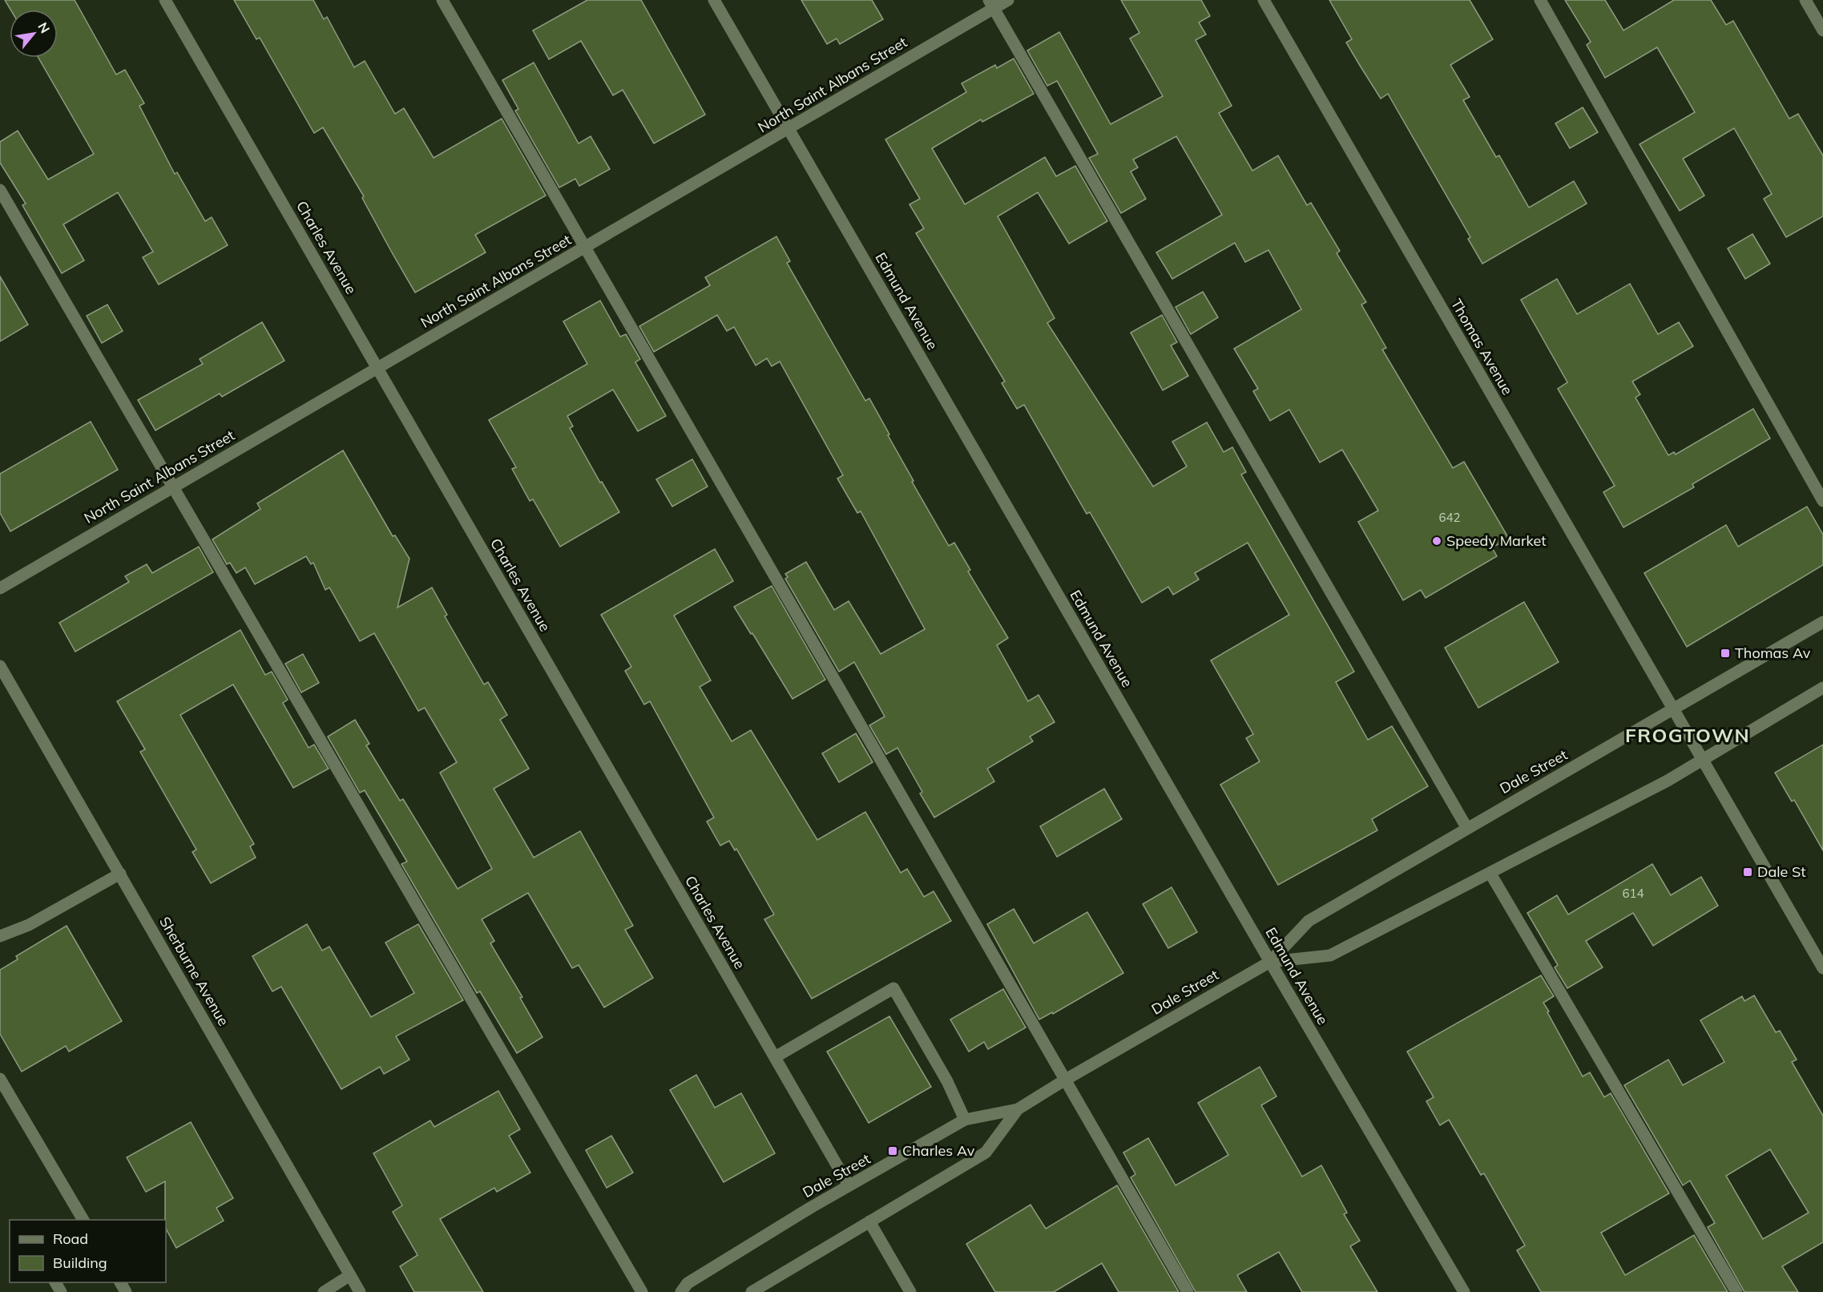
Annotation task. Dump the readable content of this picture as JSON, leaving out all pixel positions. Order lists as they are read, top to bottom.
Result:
{
  "streets": {
    "street": [
      "North Saint Albans Street",
      "Charles Avenue",
      "Edmund Avenue",
      "Thomas Avenue",
      "Dale Street",
      "Sherburne Avenue"
    ]
  },
  "crossings": [
    ["North Saint Albans Street", "Charles Avenue"],
    ["North Saint Albans Street", "Edmund Avenue"],
    ["Charles Avenue", "Dale Street"],
    ["Edmund Avenue", "Dale Street"],
    ["Thomas Avenue", "Dale Street"]
  ],
  "districts": ["FROGTOWN"],
  "places": {
    "other": ["Speedy Market"],
    "transit": ["Thomas Av", "Dale St", "Charles Av"]
  },
  "house_numbers": ["642", "614"],
  "legend": ["Road", "Building"],
  "north": "top right"
}
